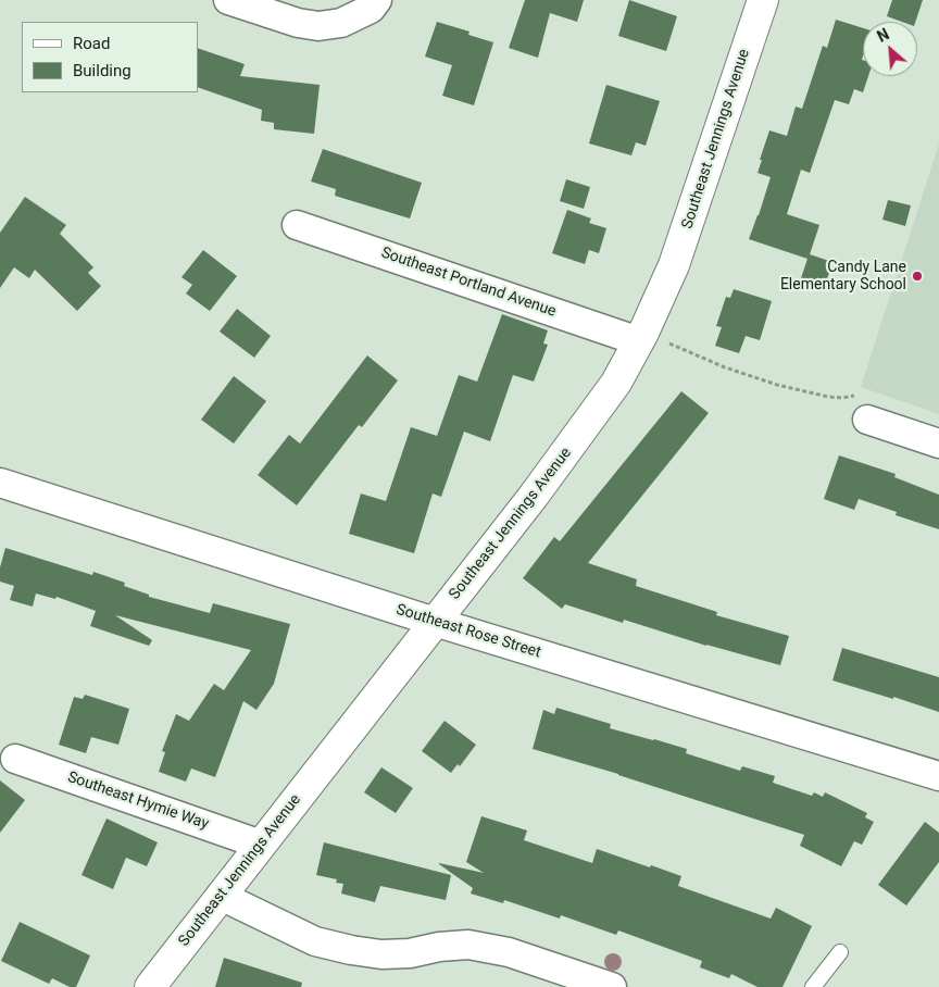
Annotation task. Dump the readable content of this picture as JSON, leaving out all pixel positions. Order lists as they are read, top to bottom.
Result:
{
  "streets": {
    "main road": ["Southeast Jennings Avenue"],
    "street": ["Southeast Portland Avenue", "Southeast Rose Street", "Southeast Hymie Way"]
  },
  "crossings": [
    ["Southeast Jennings Avenue", "Southeast Portland Avenue"],
    ["Southeast Jennings Avenue", "Southeast Rose Street"],
    ["Southeast Jennings Avenue", "Southeast Hymie Way"]
  ],
  "places": ["Candy Lane Elementary School"],
  "legend": ["Road", "Building"],
  "north": "top left"
}
